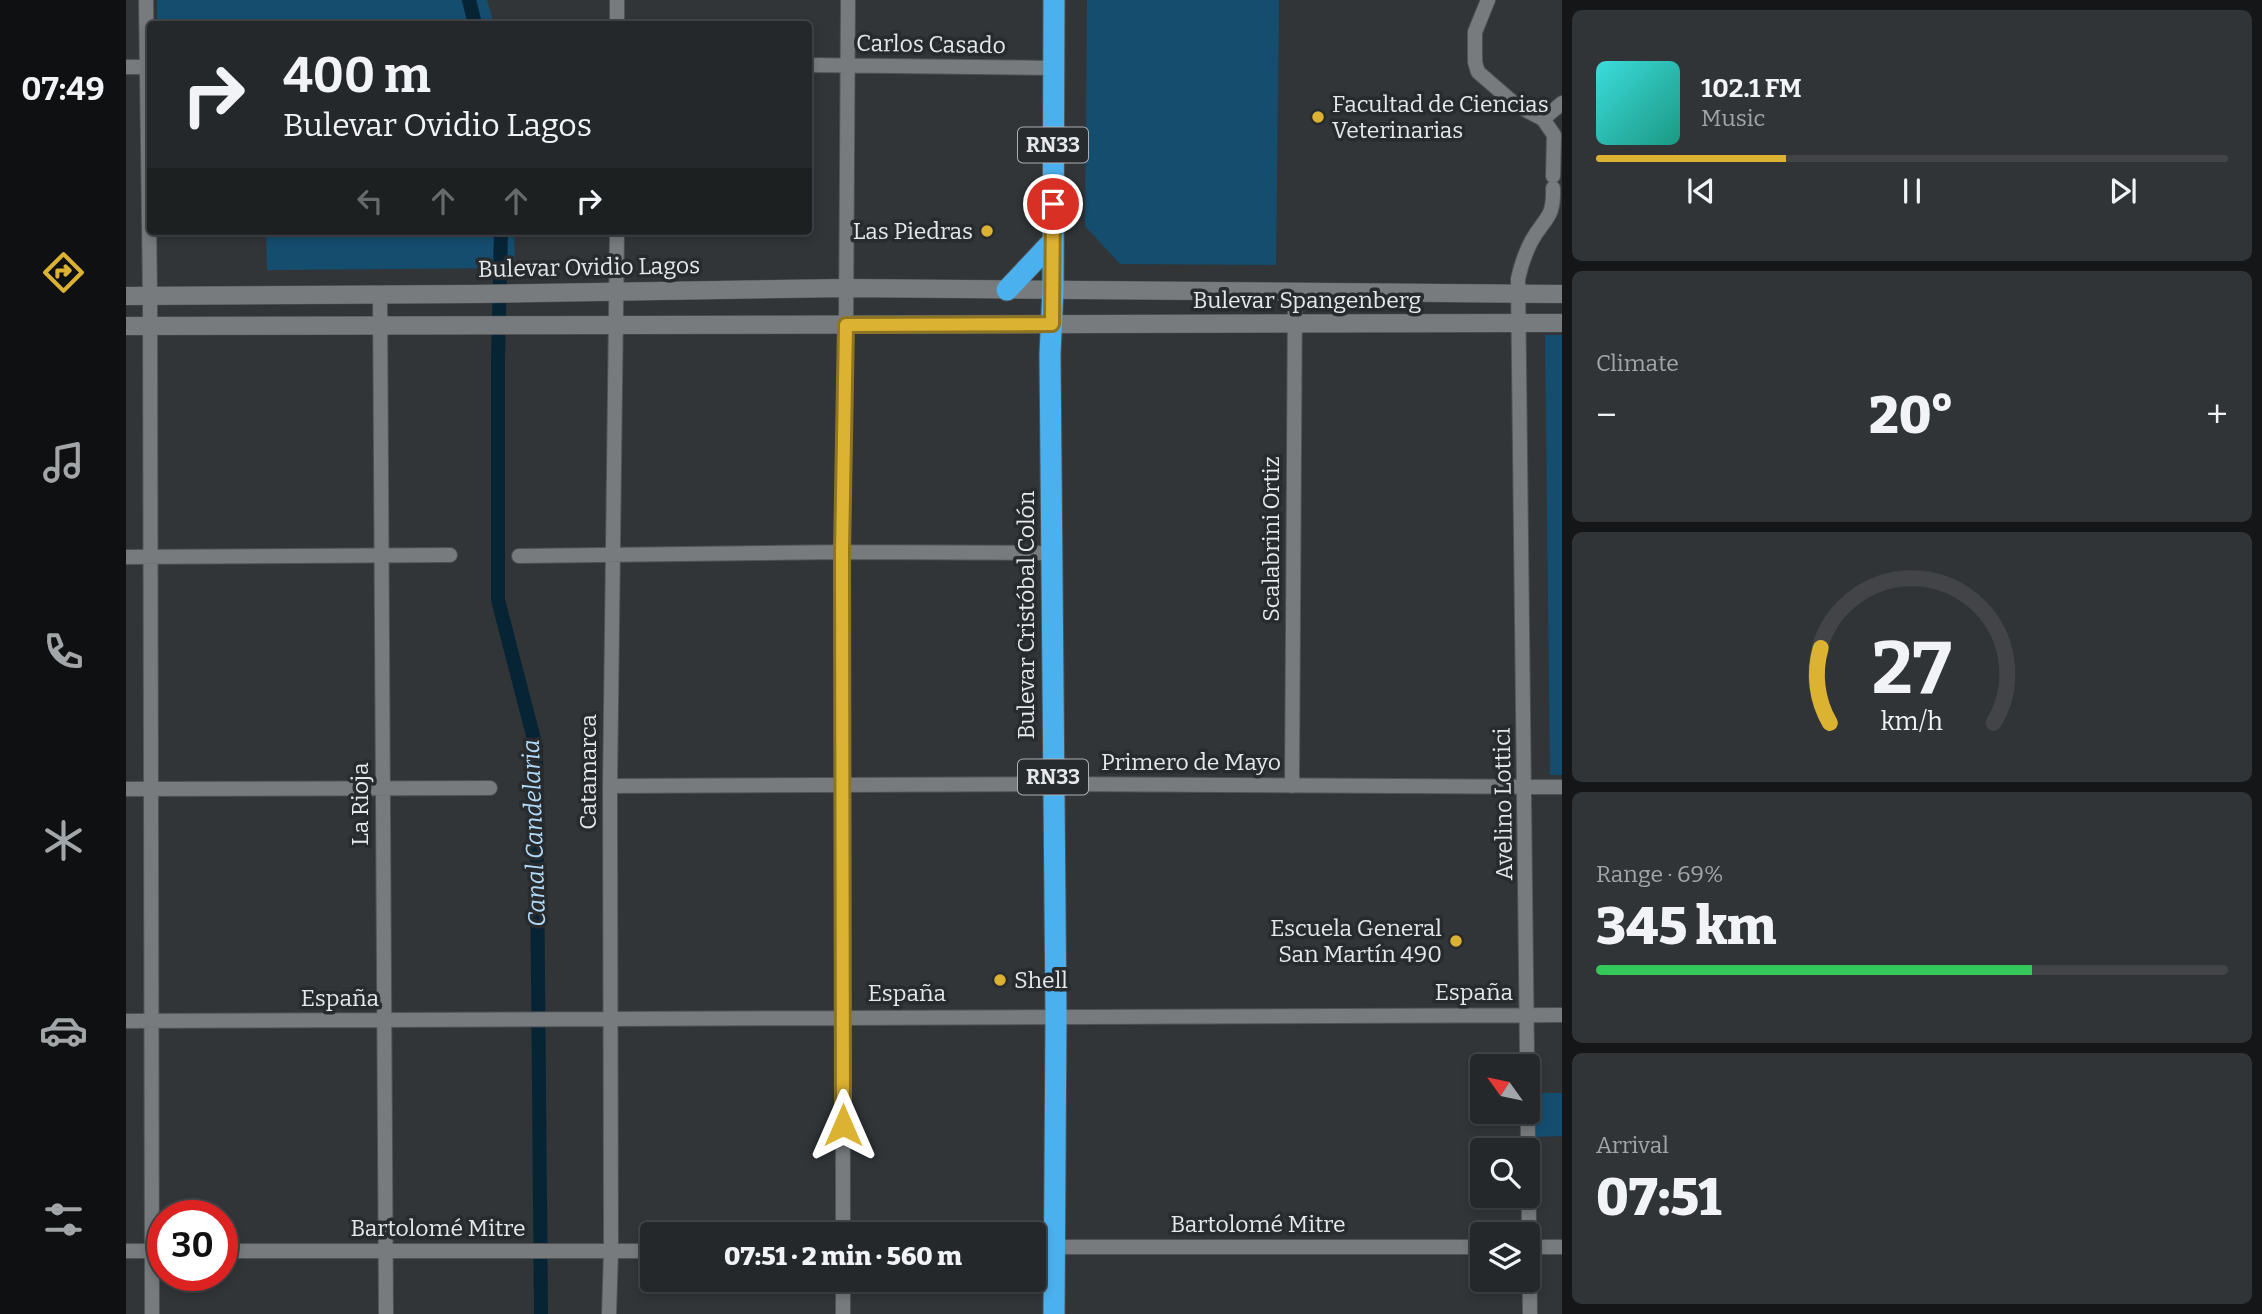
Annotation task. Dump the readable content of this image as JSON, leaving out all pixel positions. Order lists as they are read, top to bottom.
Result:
{
  "streets": {
    "highway": ["RN33", "Bulevar Cristóbal Colón"],
    "main road": ["Bulevar Ovidio Lagos", "Bulevar Spangenberg"],
    "street": [
      "Carlos Casado",
      "Scalabrini Ortiz",
      "Primero de Mayo",
      "Catamarca",
      "La Rioja",
      "Avelino Lottici",
      "España",
      "Bartolomé Mitre"
    ]
  },
  "crossings": [
    ["Carlos Casado", "Bulevar Cristóbal Colón"],
    ["Bulevar Ovidio Lagos", "Bulevar Spangenberg"],
    ["Bulevar Ovidio Lagos", "Bulevar Cristóbal Colón"],
    ["Bulevar Ovidio Lagos", "Catamarca"],
    ["Bulevar Ovidio Lagos", "La Rioja"],
    ["Bulevar Spangenberg", "Scalabrini Ortiz"],
    ["Bulevar Spangenberg", "Bulevar Cristóbal Colón"],
    ["Bulevar Spangenberg", "Avelino Lottici"],
    ["Scalabrini Ortiz", "Primero de Mayo"],
    ["Bulevar Cristóbal Colón", "Primero de Mayo"],
    ["Bulevar Cristóbal Colón", "España"],
    ["Primero de Mayo", "Catamarca"],
    ["Primero de Mayo", "Avelino Lottici"],
    ["Catamarca", "España"],
    ["Catamarca", "Bartolomé Mitre"],
    ["La Rioja", "España"],
    ["La Rioja", "Bartolomé Mitre"],
    ["Avelino Lottici", "España"]
  ],
  "water": ["Canal Candelaria"],
  "places": [
    "Facultad de Ciencias Veterinarias",
    "Las Piedras",
    "Escuela General San Martín 490",
    "Shell"
  ],
  "north": "top left",
  "page": {
    "tabs": "07:49",
    "turn": ["400 m", "Bulevar Ovidio Lagos"],
    "song": ["102.1 FM", "Music"],
    "tile": [
      "Climate",
      ["Range · 69%", "345 km"],
      ["Arrival", "07:51"]
    ],
    "heat": ["−", "20°", "+"],
    "limit": "30",
    "trip": "07:51 · 2 min · 560 m",
    "gauge": ["27", "km/h"]
  }
}
